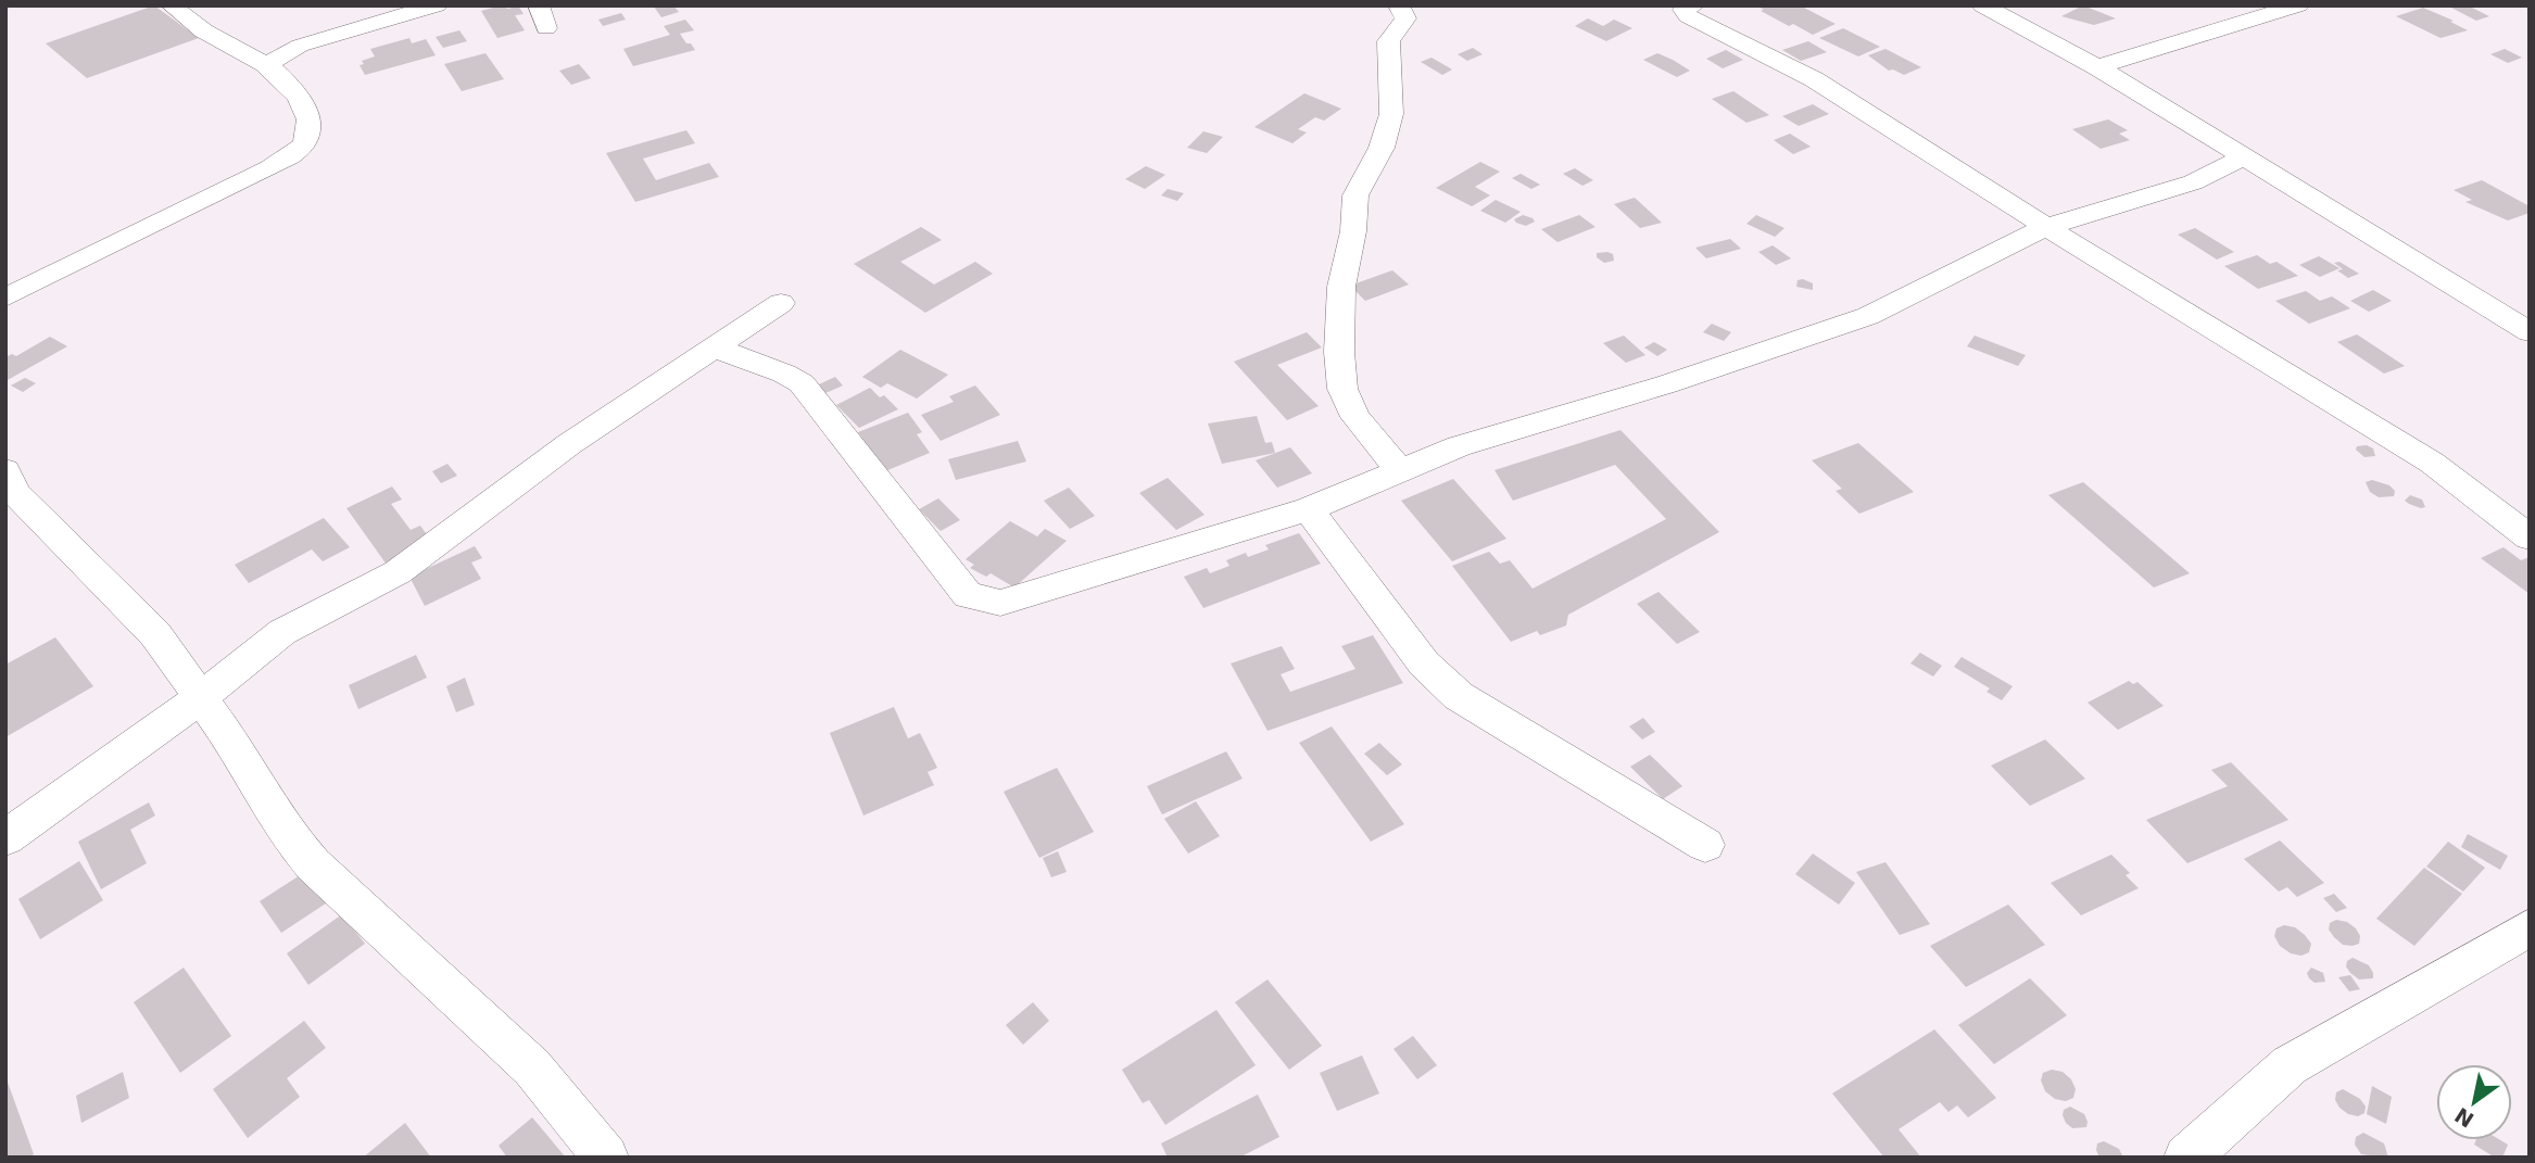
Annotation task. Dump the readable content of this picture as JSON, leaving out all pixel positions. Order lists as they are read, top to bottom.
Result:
{
  "north": "bottom left"
}
